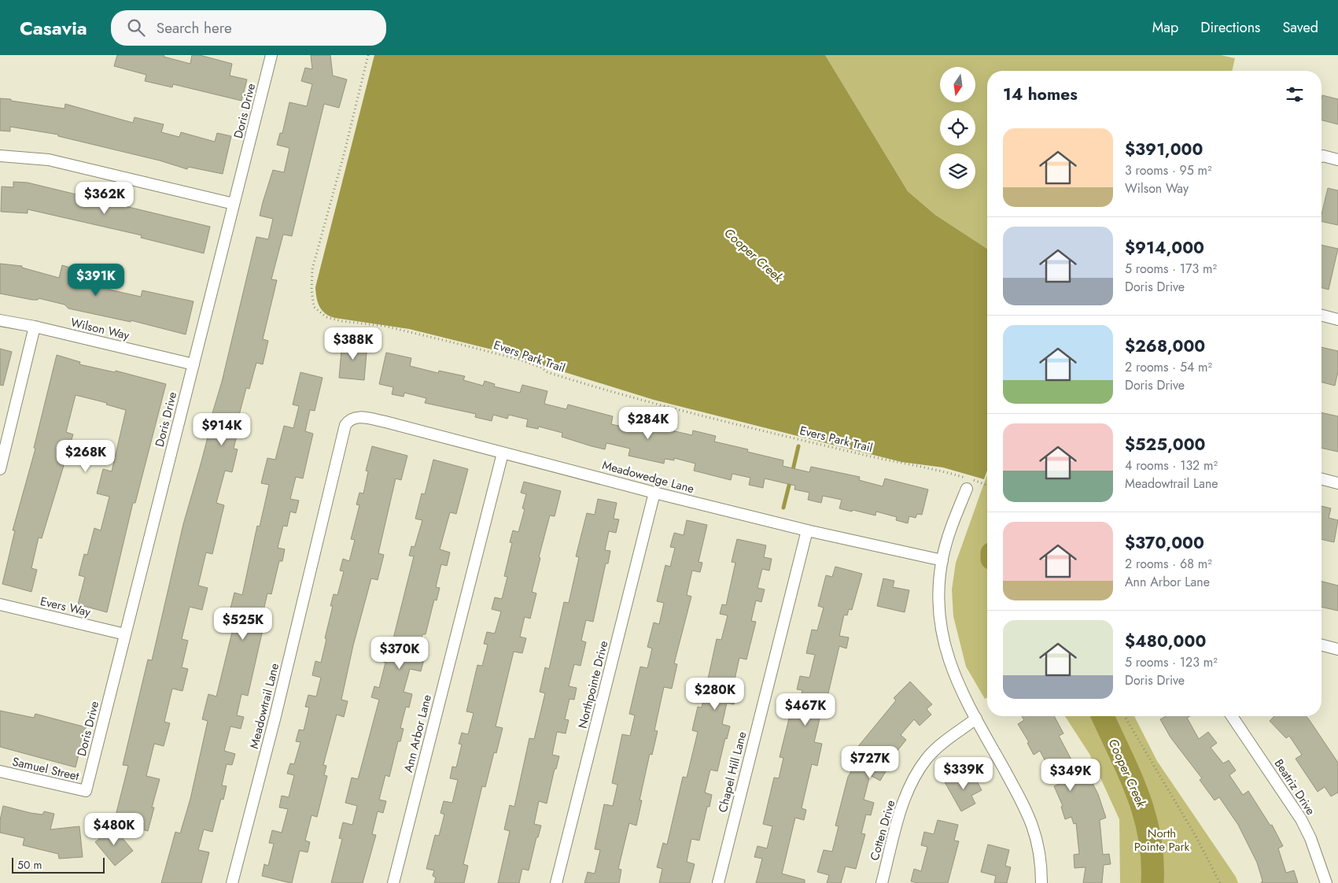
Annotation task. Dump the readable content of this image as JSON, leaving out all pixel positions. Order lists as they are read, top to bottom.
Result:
{
  "streets": {
    "street": [
      "Doris Drive",
      "Wilson Way",
      "Meadowedge Lane",
      "Evers Way",
      "Northpointe Drive",
      "Meadowtrail Lane",
      "Ann Arbor Lane",
      "Samuel Street",
      "Chapel Hill Lane",
      "Beatriz Drive",
      "Cotten Drive"
    ],
    "path": ["Evers Park Trail"]
  },
  "crossings": [
    ["Doris Drive", "Wilson Way"],
    ["Doris Drive", "Evers Way"],
    ["Doris Drive", "Samuel Street"],
    ["Meadowedge Lane", "Northpointe Drive"],
    ["Meadowedge Lane", "Meadowtrail Lane"],
    ["Meadowedge Lane", "Ann Arbor Lane"],
    ["Meadowedge Lane", "Chapel Hill Lane"]
  ],
  "water": ["Cooper Creek"],
  "parks": ["North Pointe Park"],
  "scale_bar": "50 m",
  "north": "bottom",
  "page": {
    "header": "Casavia",
    "search": "Search here",
    "nav": ["Map", "Directions", "Saved"],
    "heading": "14 homes",
    "list": [
      {
        "name": "$391,000",
        "note": "3 rooms · 95 m² · Wilson Way"
      },
      {
        "name": "$914,000",
        "note": "5 rooms · 173 m² · Doris Drive"
      },
      {
        "name": "$268,000",
        "note": "2 rooms · 54 m² · Doris Drive"
      },
      {
        "name": "$525,000",
        "note": "4 rooms · 132 m² · Meadowtrail Lane"
      },
      {
        "name": "$370,000",
        "note": "2 rooms · 68 m² · Ann Arbor Lane"
      },
      {
        "name": "$480,000",
        "note": "5 rooms · 123 m² · Doris Drive"
      }
    ],
    "price": [
      "$362K",
      "$391K",
      "$388K",
      "$284K",
      "$914K",
      "$268K",
      "$525K",
      "$370K",
      "$280K",
      "$467K",
      "$727K",
      "$339K",
      "$349K",
      "$480K"
    ],
    "scale": "50 m"
  }
}
